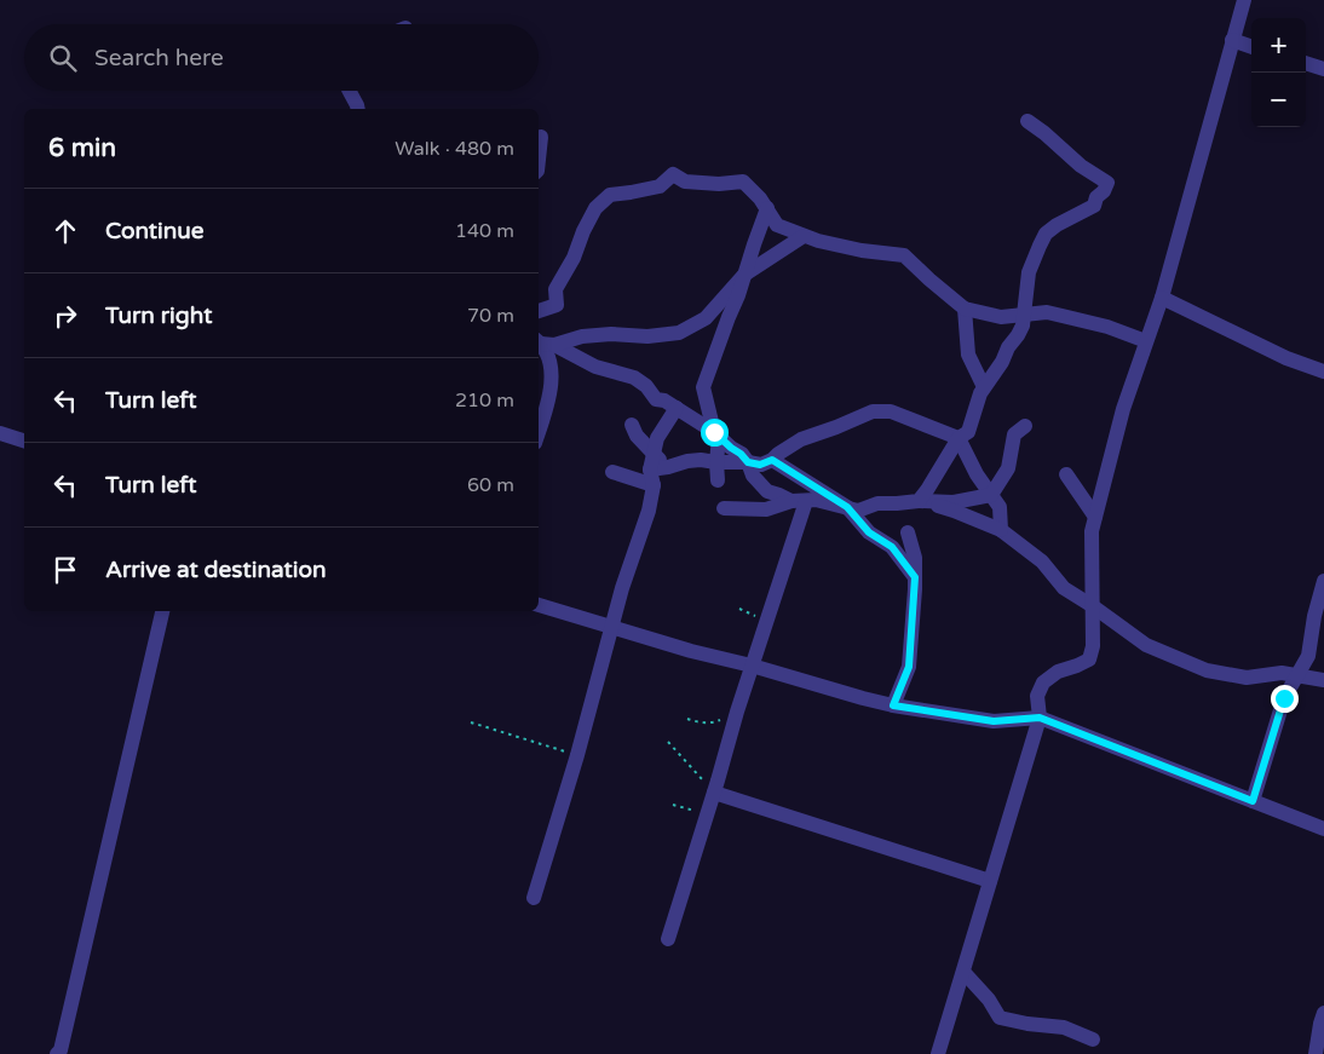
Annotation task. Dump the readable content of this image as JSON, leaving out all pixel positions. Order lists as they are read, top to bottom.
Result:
{
  "page": {
    "map_buttons": ["+", "−"],
    "search": "Search here",
    "heading": ["6 min", "Walk · 480 m"],
    "list": [
      ["Continue", "140 m"],
      ["Turn right", "70 m"],
      ["Turn left", "210 m"],
      ["Turn left", "60 m"],
      "Arrive at destination"
    ]
  }
}
